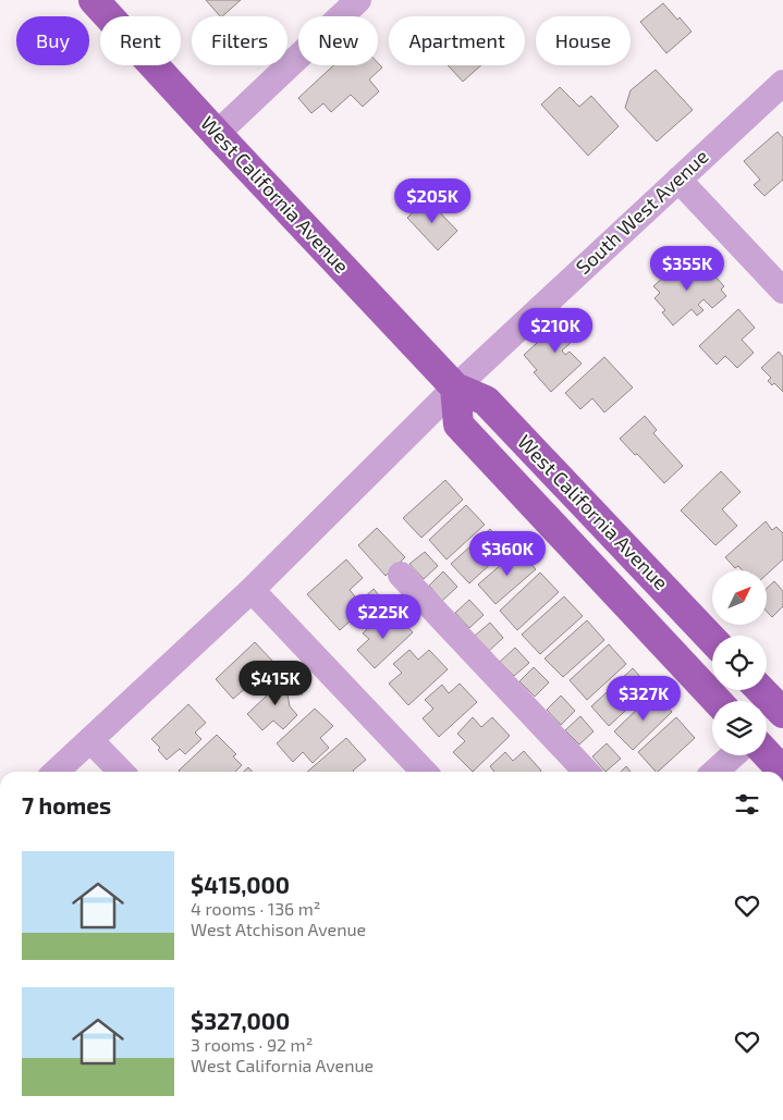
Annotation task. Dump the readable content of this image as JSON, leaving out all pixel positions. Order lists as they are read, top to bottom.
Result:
{
  "streets": {
    "main road": ["West California Avenue"],
    "street": ["South West Avenue"]
  },
  "crossings": [
    ["West California Avenue", "South West Avenue"]
  ],
  "north": "top right",
  "page": {
    "chip": [
      "Buy",
      "Rent",
      "Filters",
      "New",
      "Apartment",
      "House"
    ],
    "price": [
      "$205K",
      "$355K",
      "$210K",
      "$360K",
      "$225K",
      "$415K",
      "$327K"
    ],
    "heading": "7 homes",
    "list": [
      {
        "name": "$415,000",
        "note": "4 rooms · 136 m² · West Atchison Avenue"
      },
      {
        "name": "$327,000",
        "note": "3 rooms · 92 m² · West California Avenue"
      }
    ]
  }
}
